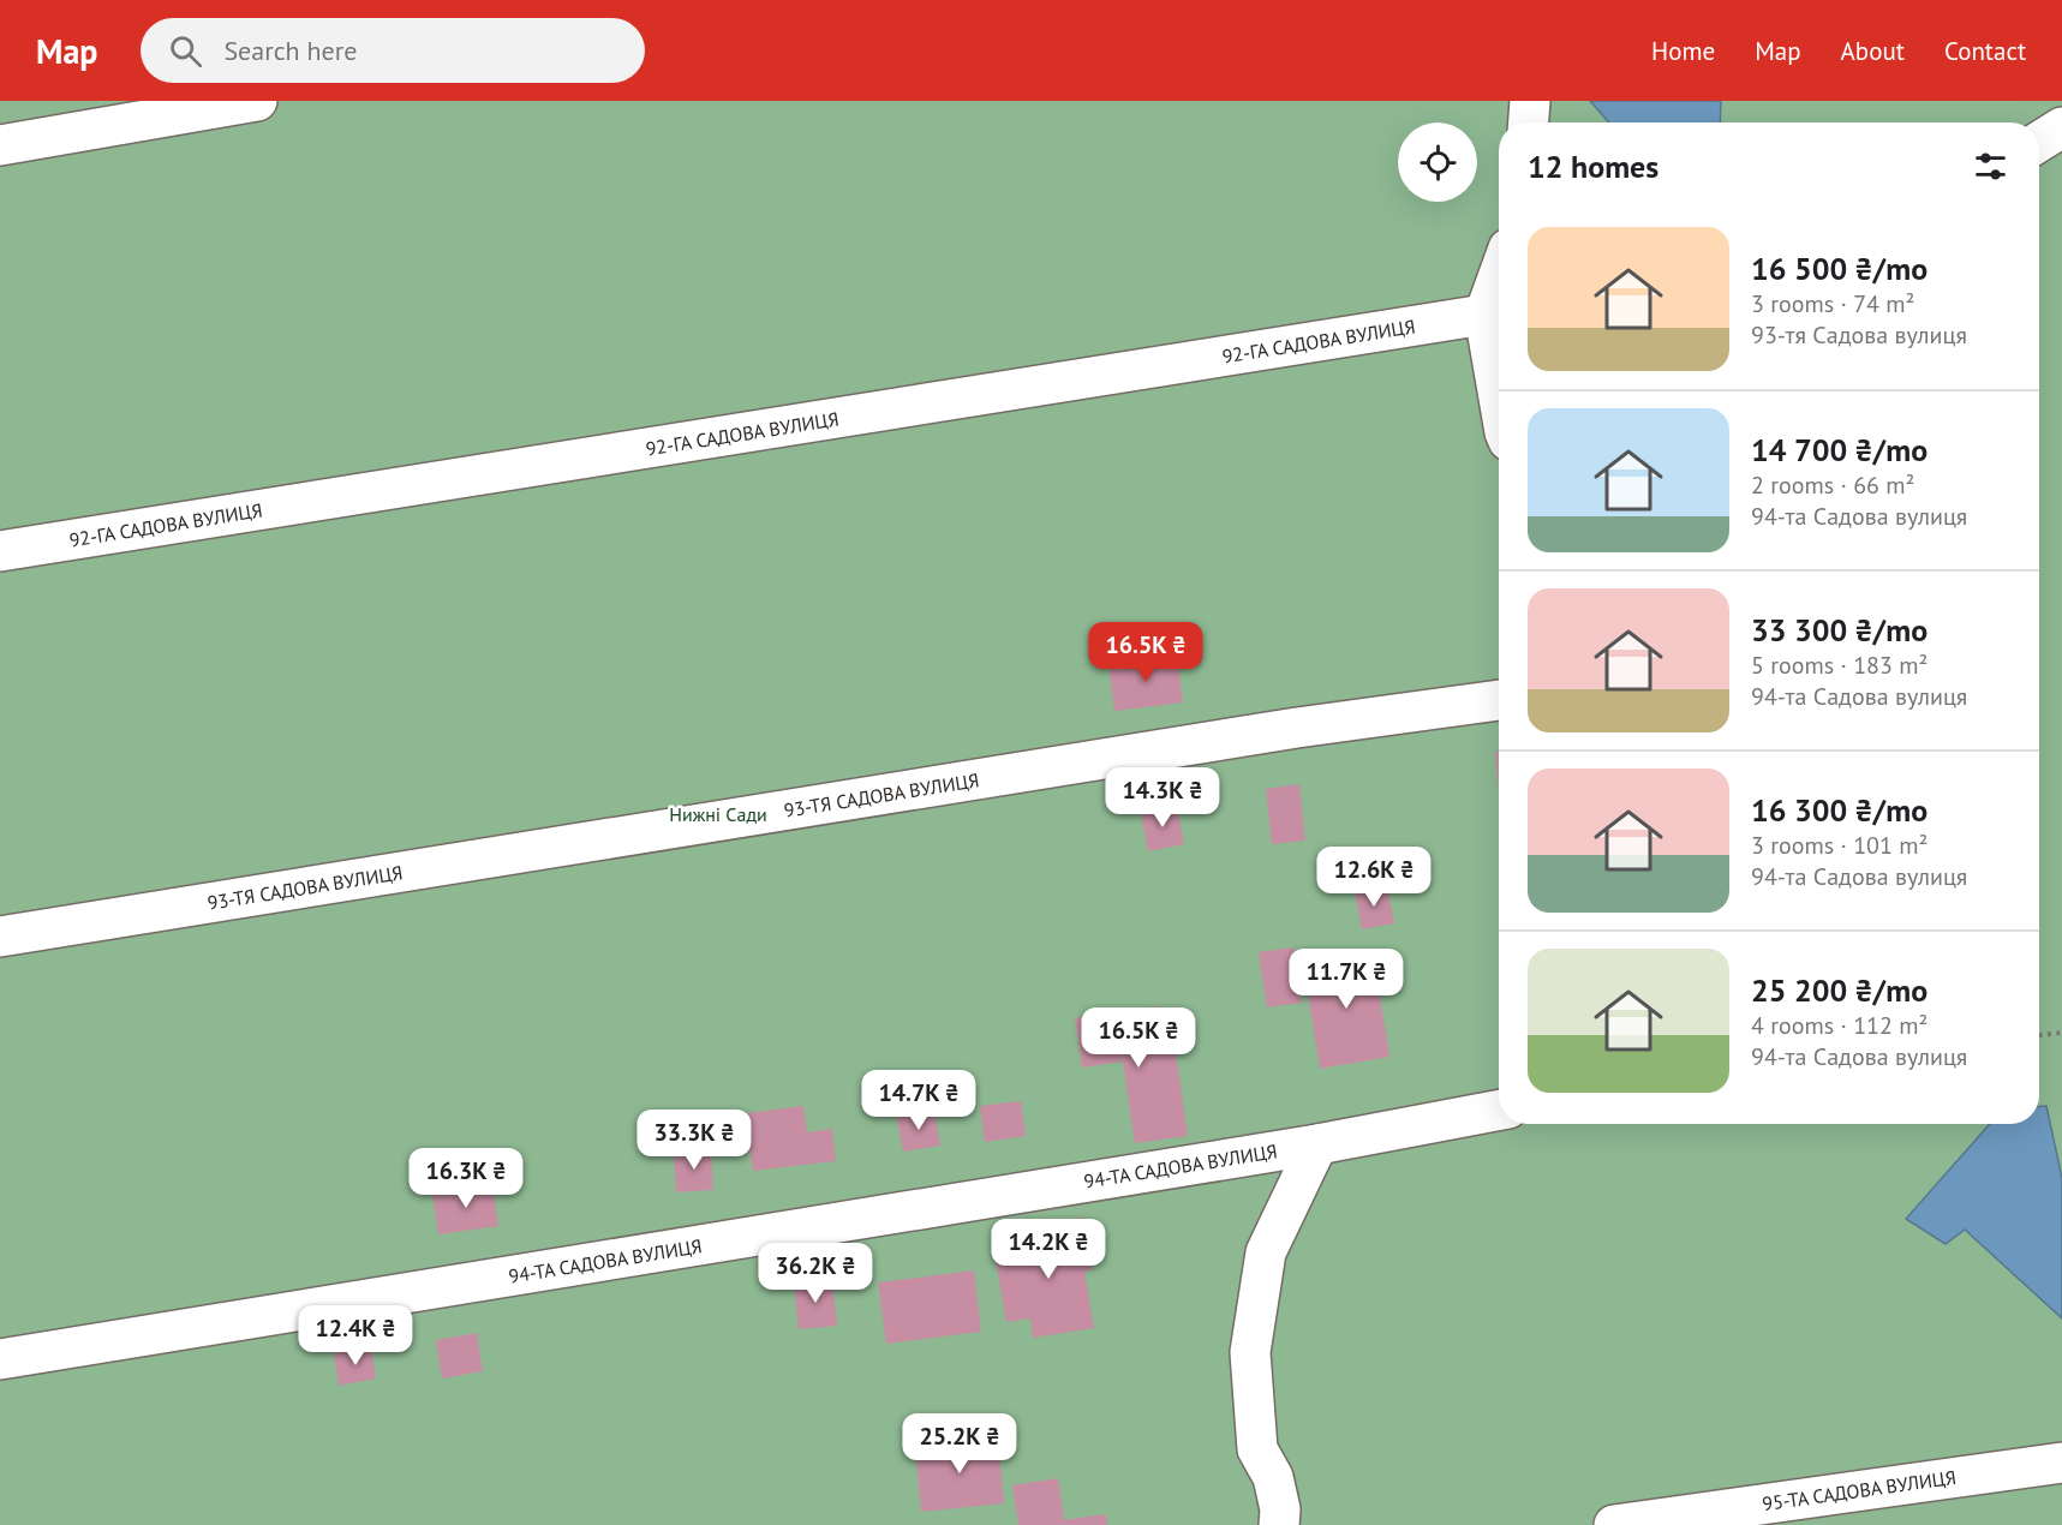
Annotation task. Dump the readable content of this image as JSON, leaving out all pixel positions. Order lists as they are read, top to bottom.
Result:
{
  "streets": {
    "street": [
      "92-ГА САДОВА ВУЛИЦЯ",
      "93-ТЯ САДОВА ВУЛИЦЯ",
      "94-ТА САДОВА ВУЛИЦЯ",
      "95-ТА САДОВА ВУЛИЦЯ"
    ]
  },
  "parks": ["Нижні Сади"],
  "page": {
    "header": "Map",
    "search": "Search here",
    "nav": [
      "Home",
      "Map",
      "About",
      "Contact"
    ],
    "heading": "12 homes",
    "list": [
      {
        "name": "16 500 ₴/mo",
        "note": "3 rooms · 74 m² · 93-тя Садова вулиця"
      },
      {
        "name": "14 700 ₴/mo",
        "note": "2 rooms · 66 m² · 94-та Садова вулиця"
      },
      {
        "name": "33 300 ₴/mo",
        "note": "5 rooms · 183 m² · 94-та Садова вулиця"
      },
      {
        "name": "16 300 ₴/mo",
        "note": "3 rooms · 101 m² · 94-та Садова вулиця"
      },
      {
        "name": "25 200 ₴/mo",
        "note": "4 rooms · 112 m² · 94-та Садова вулиця"
      }
    ],
    "price": [
      "16.5K ₴",
      "14.3K ₴",
      "12.6K ₴",
      "11.7K ₴",
      "16.5K ₴",
      "14.7K ₴",
      "33.3K ₴",
      "16.3K ₴",
      "14.2K ₴",
      "36.2K ₴",
      "12.4K ₴",
      "25.2K ₴"
    ]
  }
}
